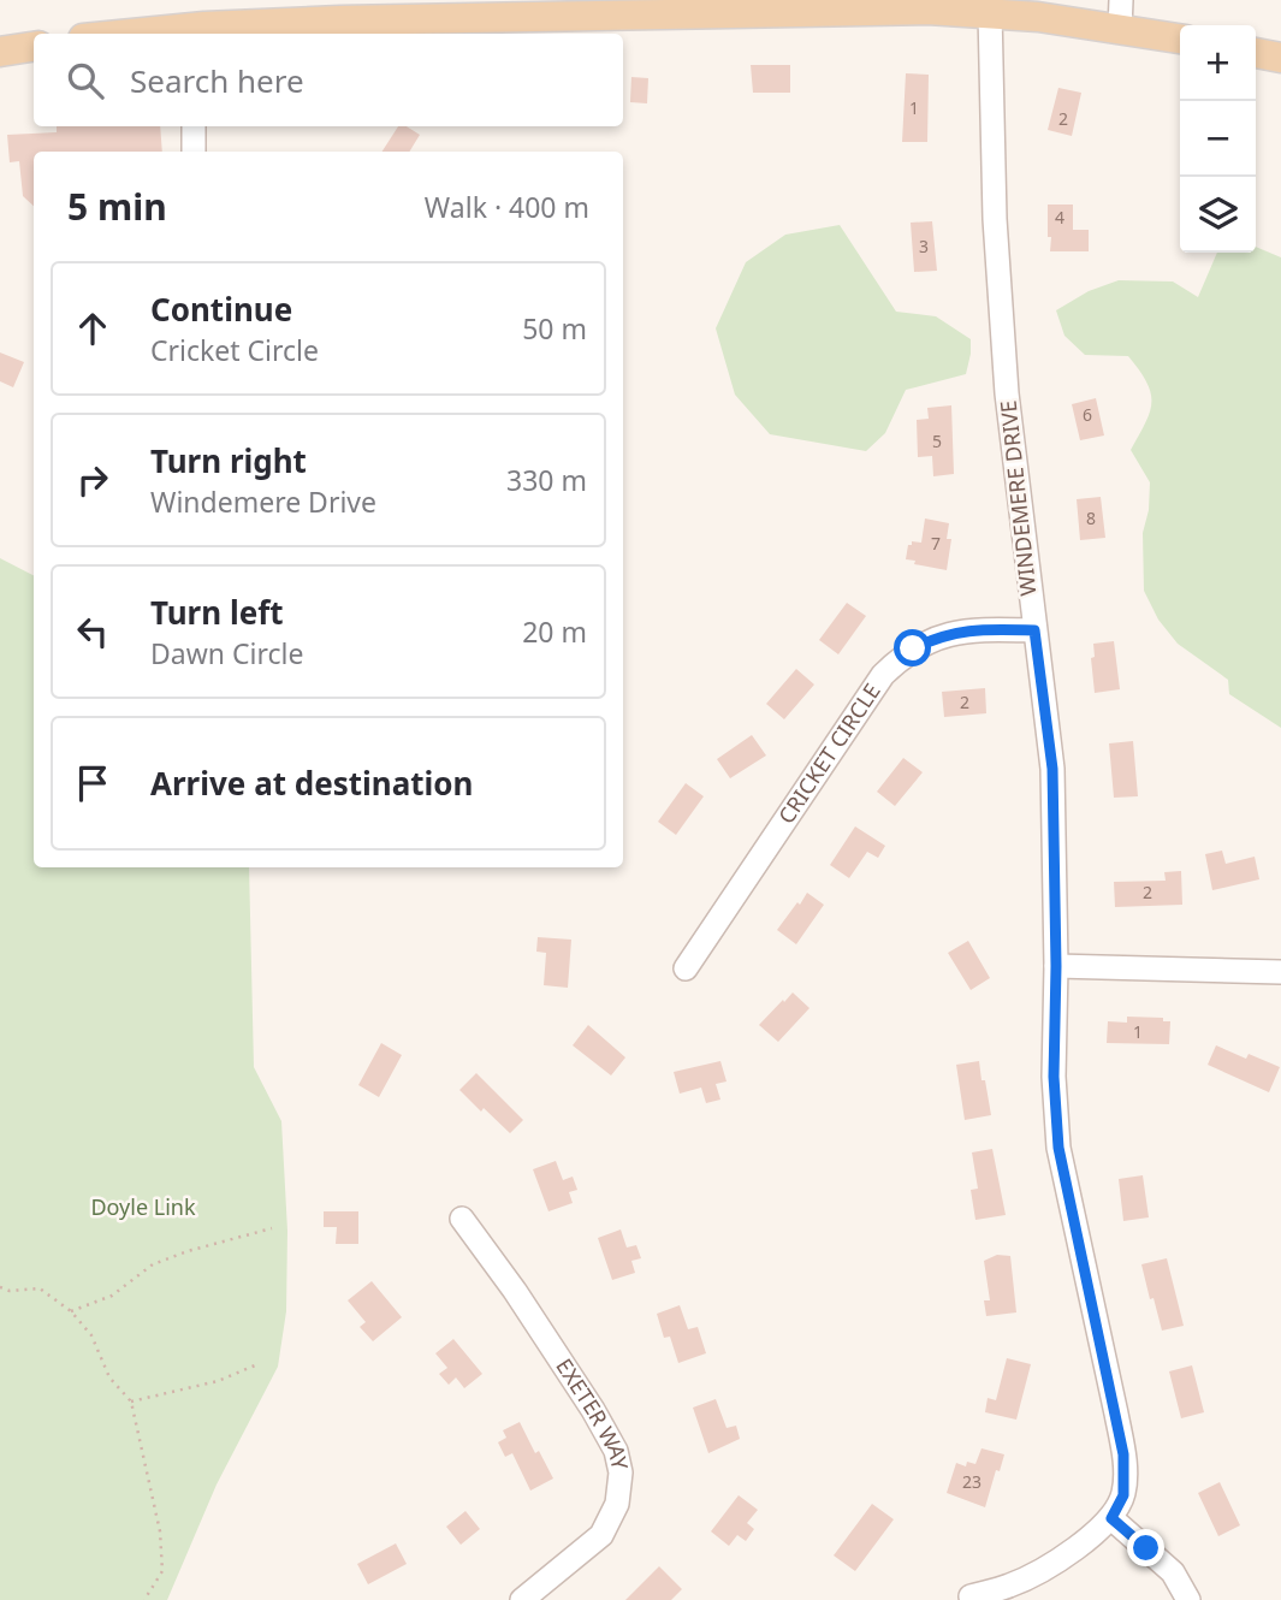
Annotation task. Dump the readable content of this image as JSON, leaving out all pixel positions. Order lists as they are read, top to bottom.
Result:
{
  "streets": {
    "street": ["WINDEMERE DRIVE", "CRICKET CIRCLE", "EXETER WAY"]
  },
  "crossings": [
    ["WINDEMERE DRIVE", "CRICKET CIRCLE"]
  ],
  "parks": ["Doyle Link"],
  "house_numbers": [
    "1",
    "2",
    "4",
    "3",
    "6",
    "5",
    "8",
    "7",
    "2",
    "2",
    "1",
    "23"
  ],
  "page": {
    "map_buttons": ["+", "−"],
    "search": "Search here",
    "heading": ["5 min", "Walk · 400 m"],
    "list": [
      ["Continue", "Cricket Circle", "50 m"],
      ["Turn right", "Windemere Drive", "330 m"],
      ["Turn left", "Dawn Circle", "20 m"],
      "Arrive at destination"
    ]
  }
}
